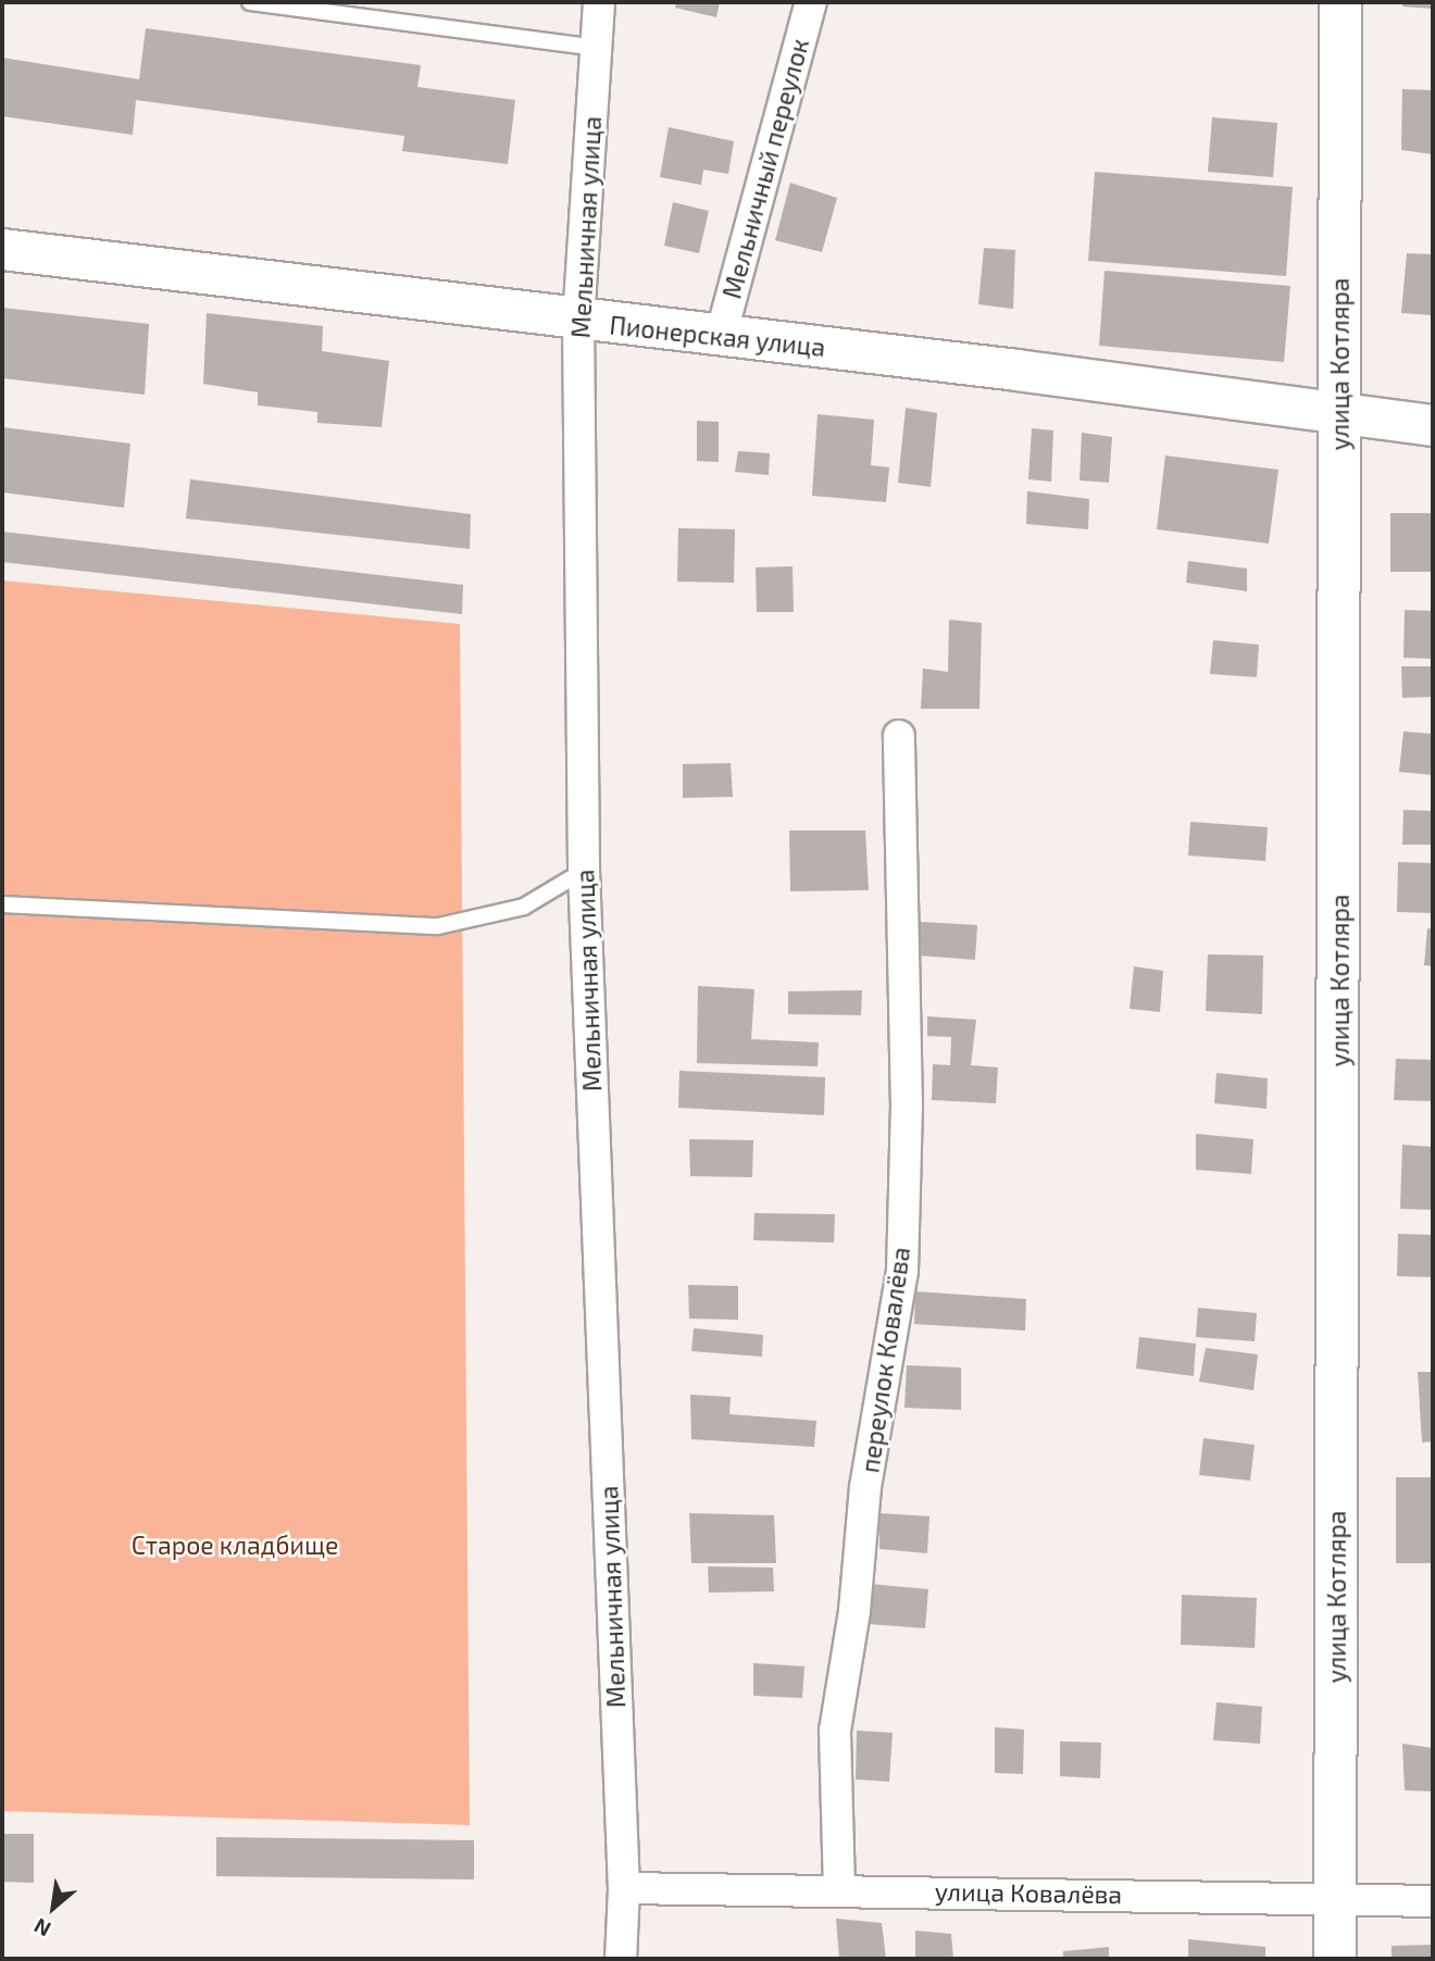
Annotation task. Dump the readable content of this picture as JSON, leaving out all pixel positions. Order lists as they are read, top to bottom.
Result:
{
  "streets": {
    "main road": ["улица Котляра"],
    "street": [
      "Мельничный переулок",
      "Мельничная улица",
      "Пионерская улица",
      "переулок Ковалёва",
      "улица Ковалёва"
    ]
  },
  "crossings": [
    ["Мельничный переулок", "Пионерская улица"],
    ["Мельничная улица", "Пионерская улица"],
    ["Мельничная улица", "улица Ковалёва"],
    ["Пионерская улица", "улица Котляра"],
    ["улица Котляра", "улица Ковалёва"],
    ["переулок Ковалёва", "улица Ковалёва"]
  ],
  "parks": ["Старое кладбище"],
  "north": "bottom left"
}
